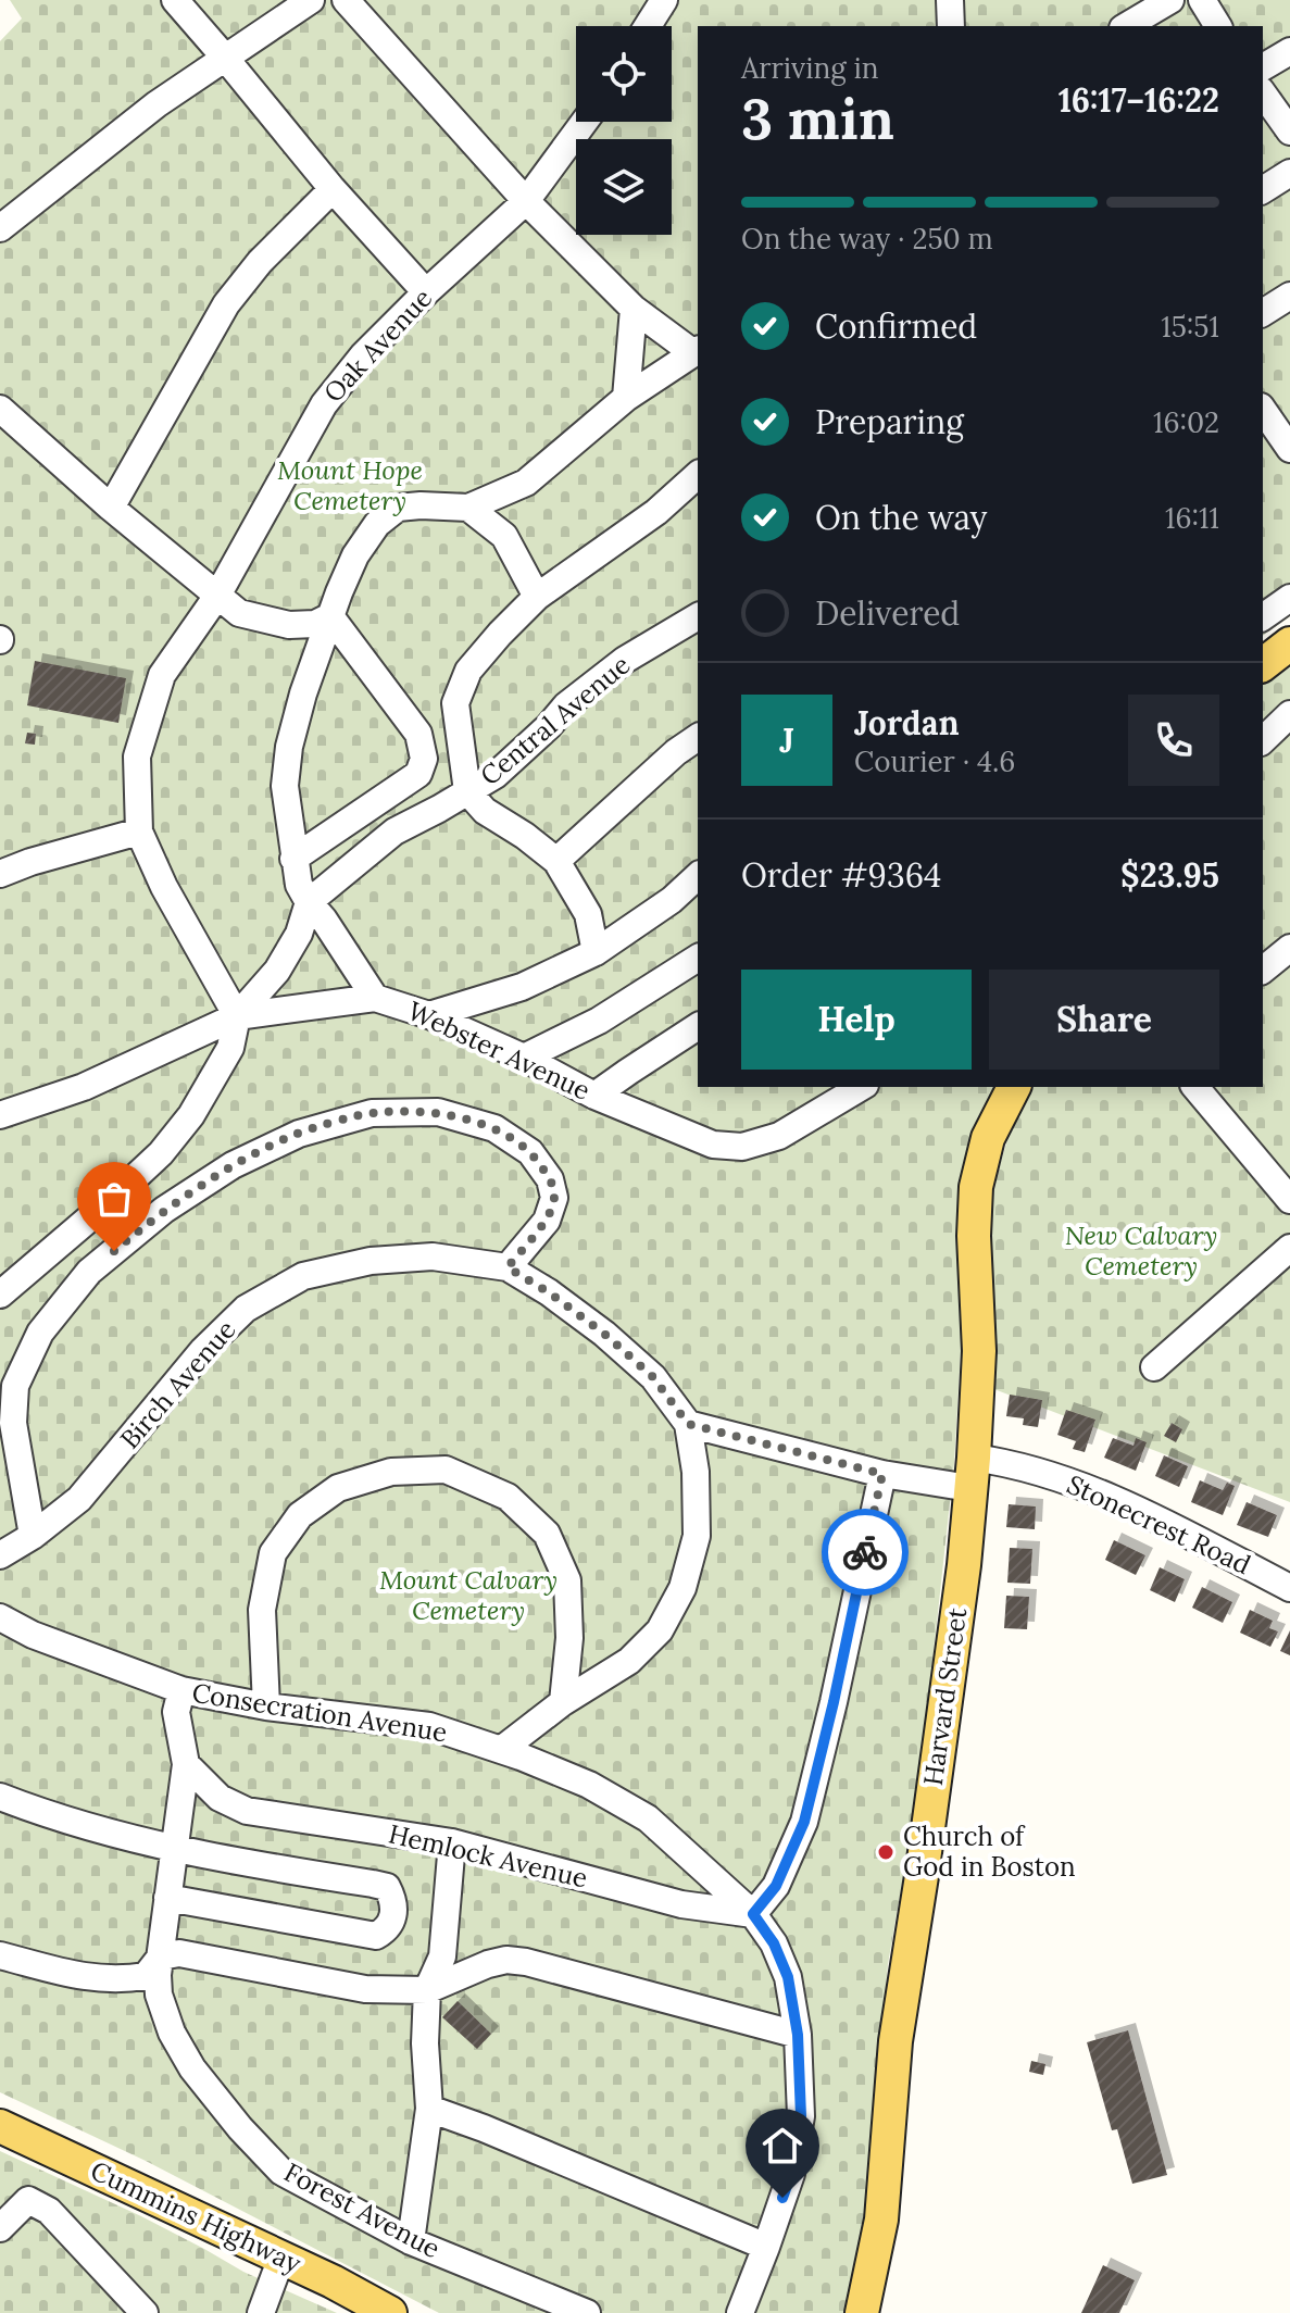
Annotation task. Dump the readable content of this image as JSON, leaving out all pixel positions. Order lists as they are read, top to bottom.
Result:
{
  "streets": {
    "main road": ["Harvard Street", "Cummins Highway"],
    "street": [
      "Oak Avenue",
      "Central Avenue",
      "Webster Avenue",
      "Birch Avenue",
      "Stonecrest Road",
      "Consecration Avenue",
      "Hemlock Avenue",
      "Forest Avenue"
    ]
  },
  "crossings": [
    ["Birch Avenue", "Stonecrest Road"],
    ["Birch Avenue", "Consecration Avenue"],
    ["Stonecrest Road", "Harvard Street"],
    ["Consecration Avenue", "Hemlock Avenue"],
    ["Consecration Avenue", "Forest Avenue"],
    ["Hemlock Avenue", "Forest Avenue"]
  ],
  "parks": ["Mount Hope Cemetery", "New Calvary Cemetery", "Mount Calvary Cemetery"],
  "places": ["Church of God in Boston"],
  "page": {
    "heading": ["3 min", "Arriving in", "16:17–16:22"],
    "panel": [
      "Jordan",
      "Courier · 4.6",
      "Order #9364",
      "$23.95"
    ],
    "bar": "On the way · 250 m",
    "list": [
      ["Confirmed", "15:51"],
      ["Preparing", "16:02"],
      ["On the way", "16:11"],
      "Delivered"
    ],
    "round": "J",
    "buttons": ["Help", "Share"]
  }
}
